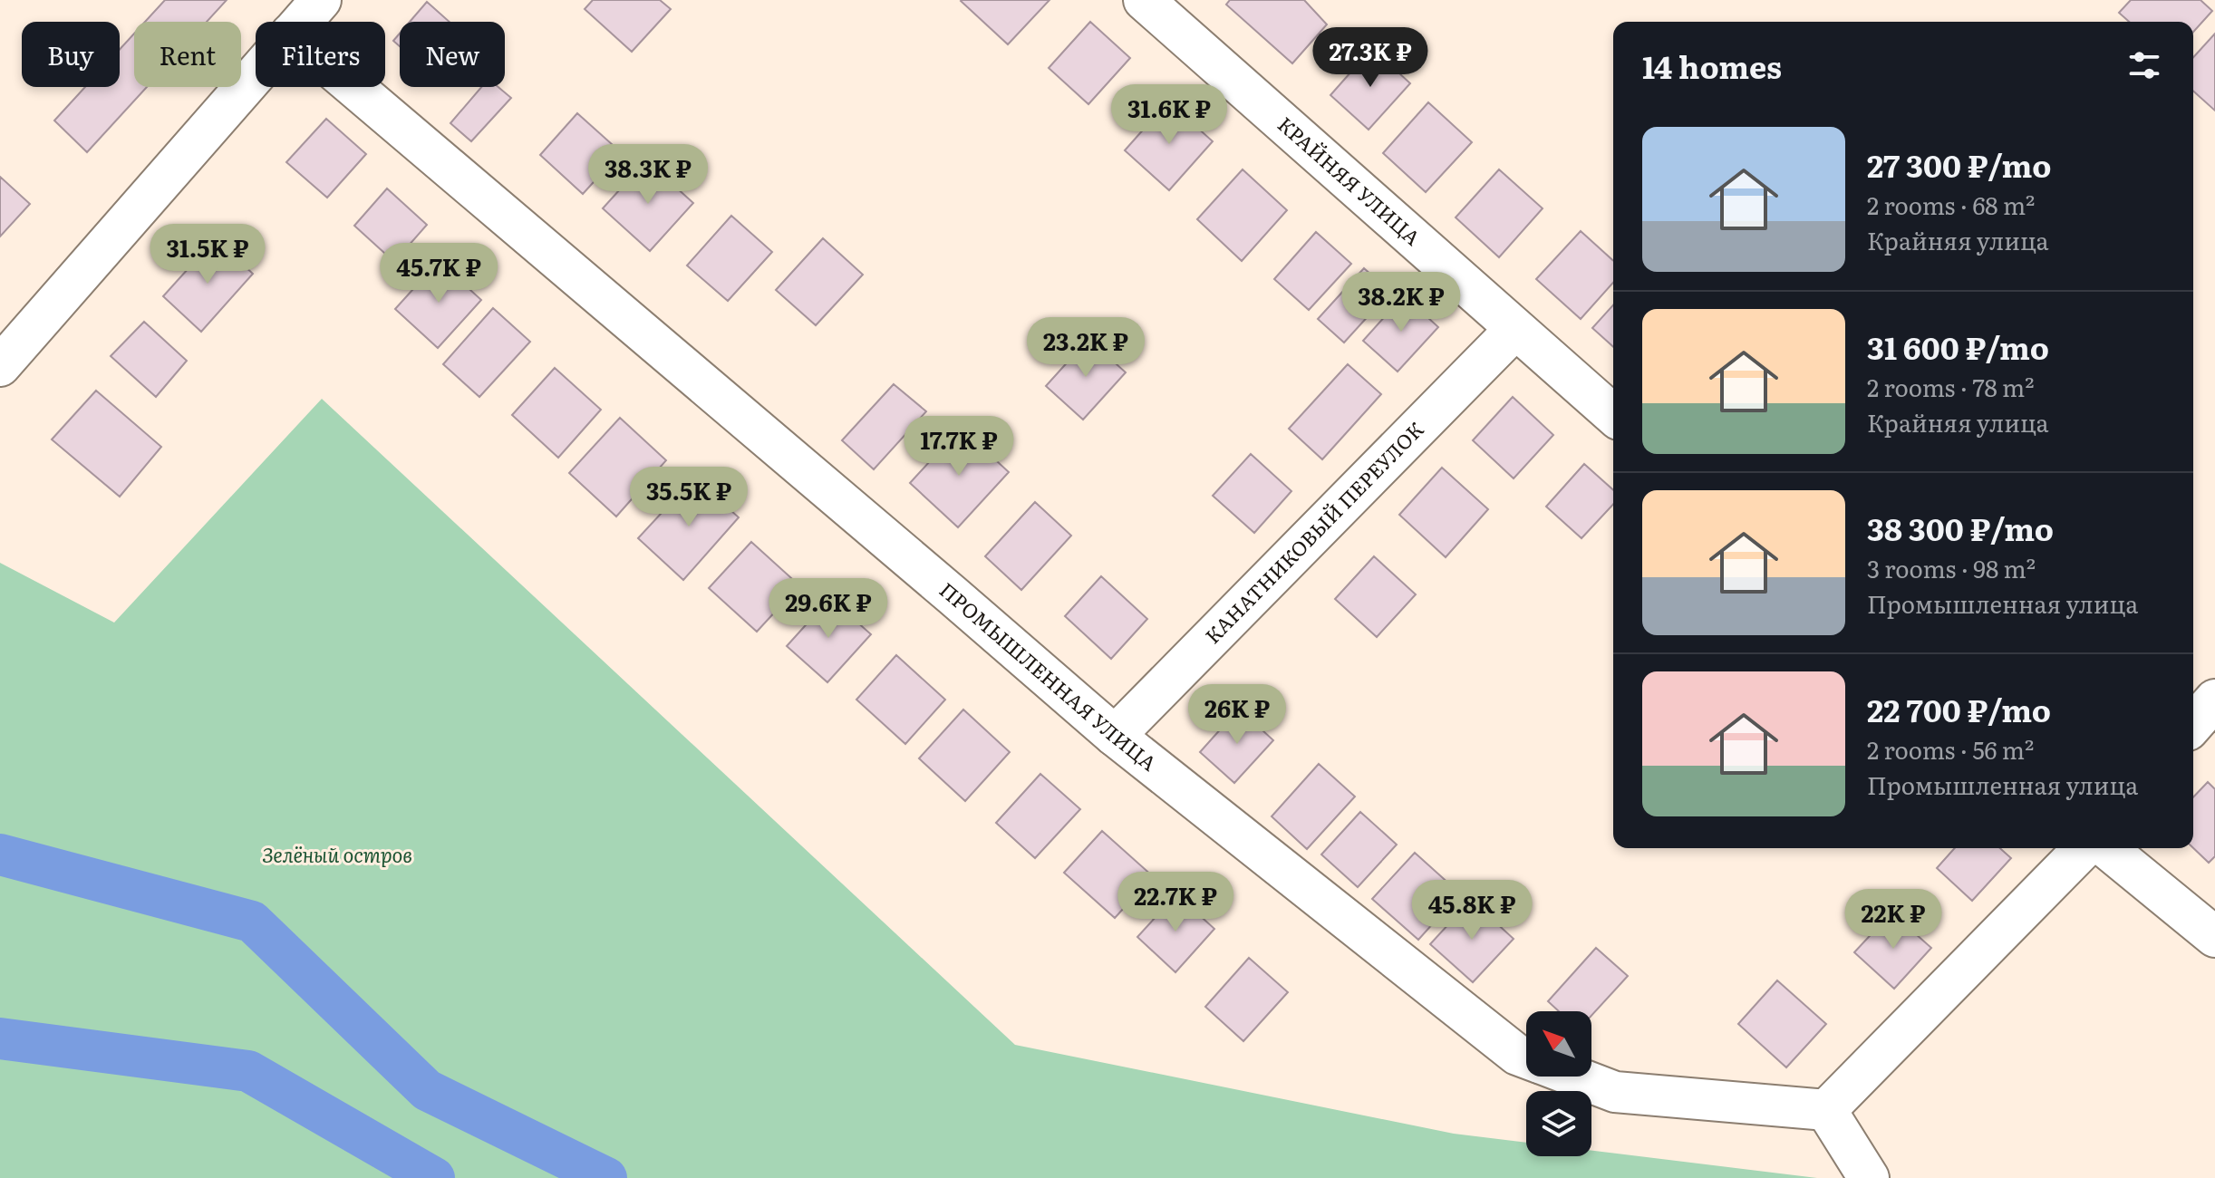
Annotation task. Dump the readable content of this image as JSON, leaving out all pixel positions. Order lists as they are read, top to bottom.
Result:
{
  "streets": {
    "street": ["КРАЙНЯЯ УЛИЦА", "КАНАТНИКОВЫЙ ПЕРЕУЛОК", "ПРОМЫШЛЕННАЯ УЛИЦА"]
  },
  "crossings": [
    ["КРАЙНЯЯ УЛИЦА", "КАНАТНИКОВЫЙ ПЕРЕУЛОК"],
    ["КАНАТНИКОВЫЙ ПЕРЕУЛОК", "ПРОМЫШЛЕННАЯ УЛИЦА"]
  ],
  "parks": ["Зелёный остров"],
  "north": "top left",
  "page": {
    "chip": [
      "Buy",
      "Rent",
      "Filters",
      "New"
    ],
    "heading": "14 homes",
    "price": [
      "27.3K ₽",
      "31.6K ₽",
      "38.3K ₽",
      "31.5K ₽",
      "45.7K ₽",
      "38.2K ₽",
      "23.2K ₽",
      "17.7K ₽",
      "35.5K ₽",
      "29.6K ₽",
      "26K ₽",
      "22.7K ₽",
      "45.8K ₽",
      "22K ₽"
    ],
    "list": [
      {
        "name": "27 300 ₽/mo",
        "note": "2 rooms · 68 m² · Крайняя улица"
      },
      {
        "name": "31 600 ₽/mo",
        "note": "2 rooms · 78 m² · Крайняя улица"
      },
      {
        "name": "38 300 ₽/mo",
        "note": "3 rooms · 98 m² · Промышленная улица"
      },
      {
        "name": "22 700 ₽/mo",
        "note": "2 rooms · 56 m² · Промышленная улица"
      }
    ]
  }
}
